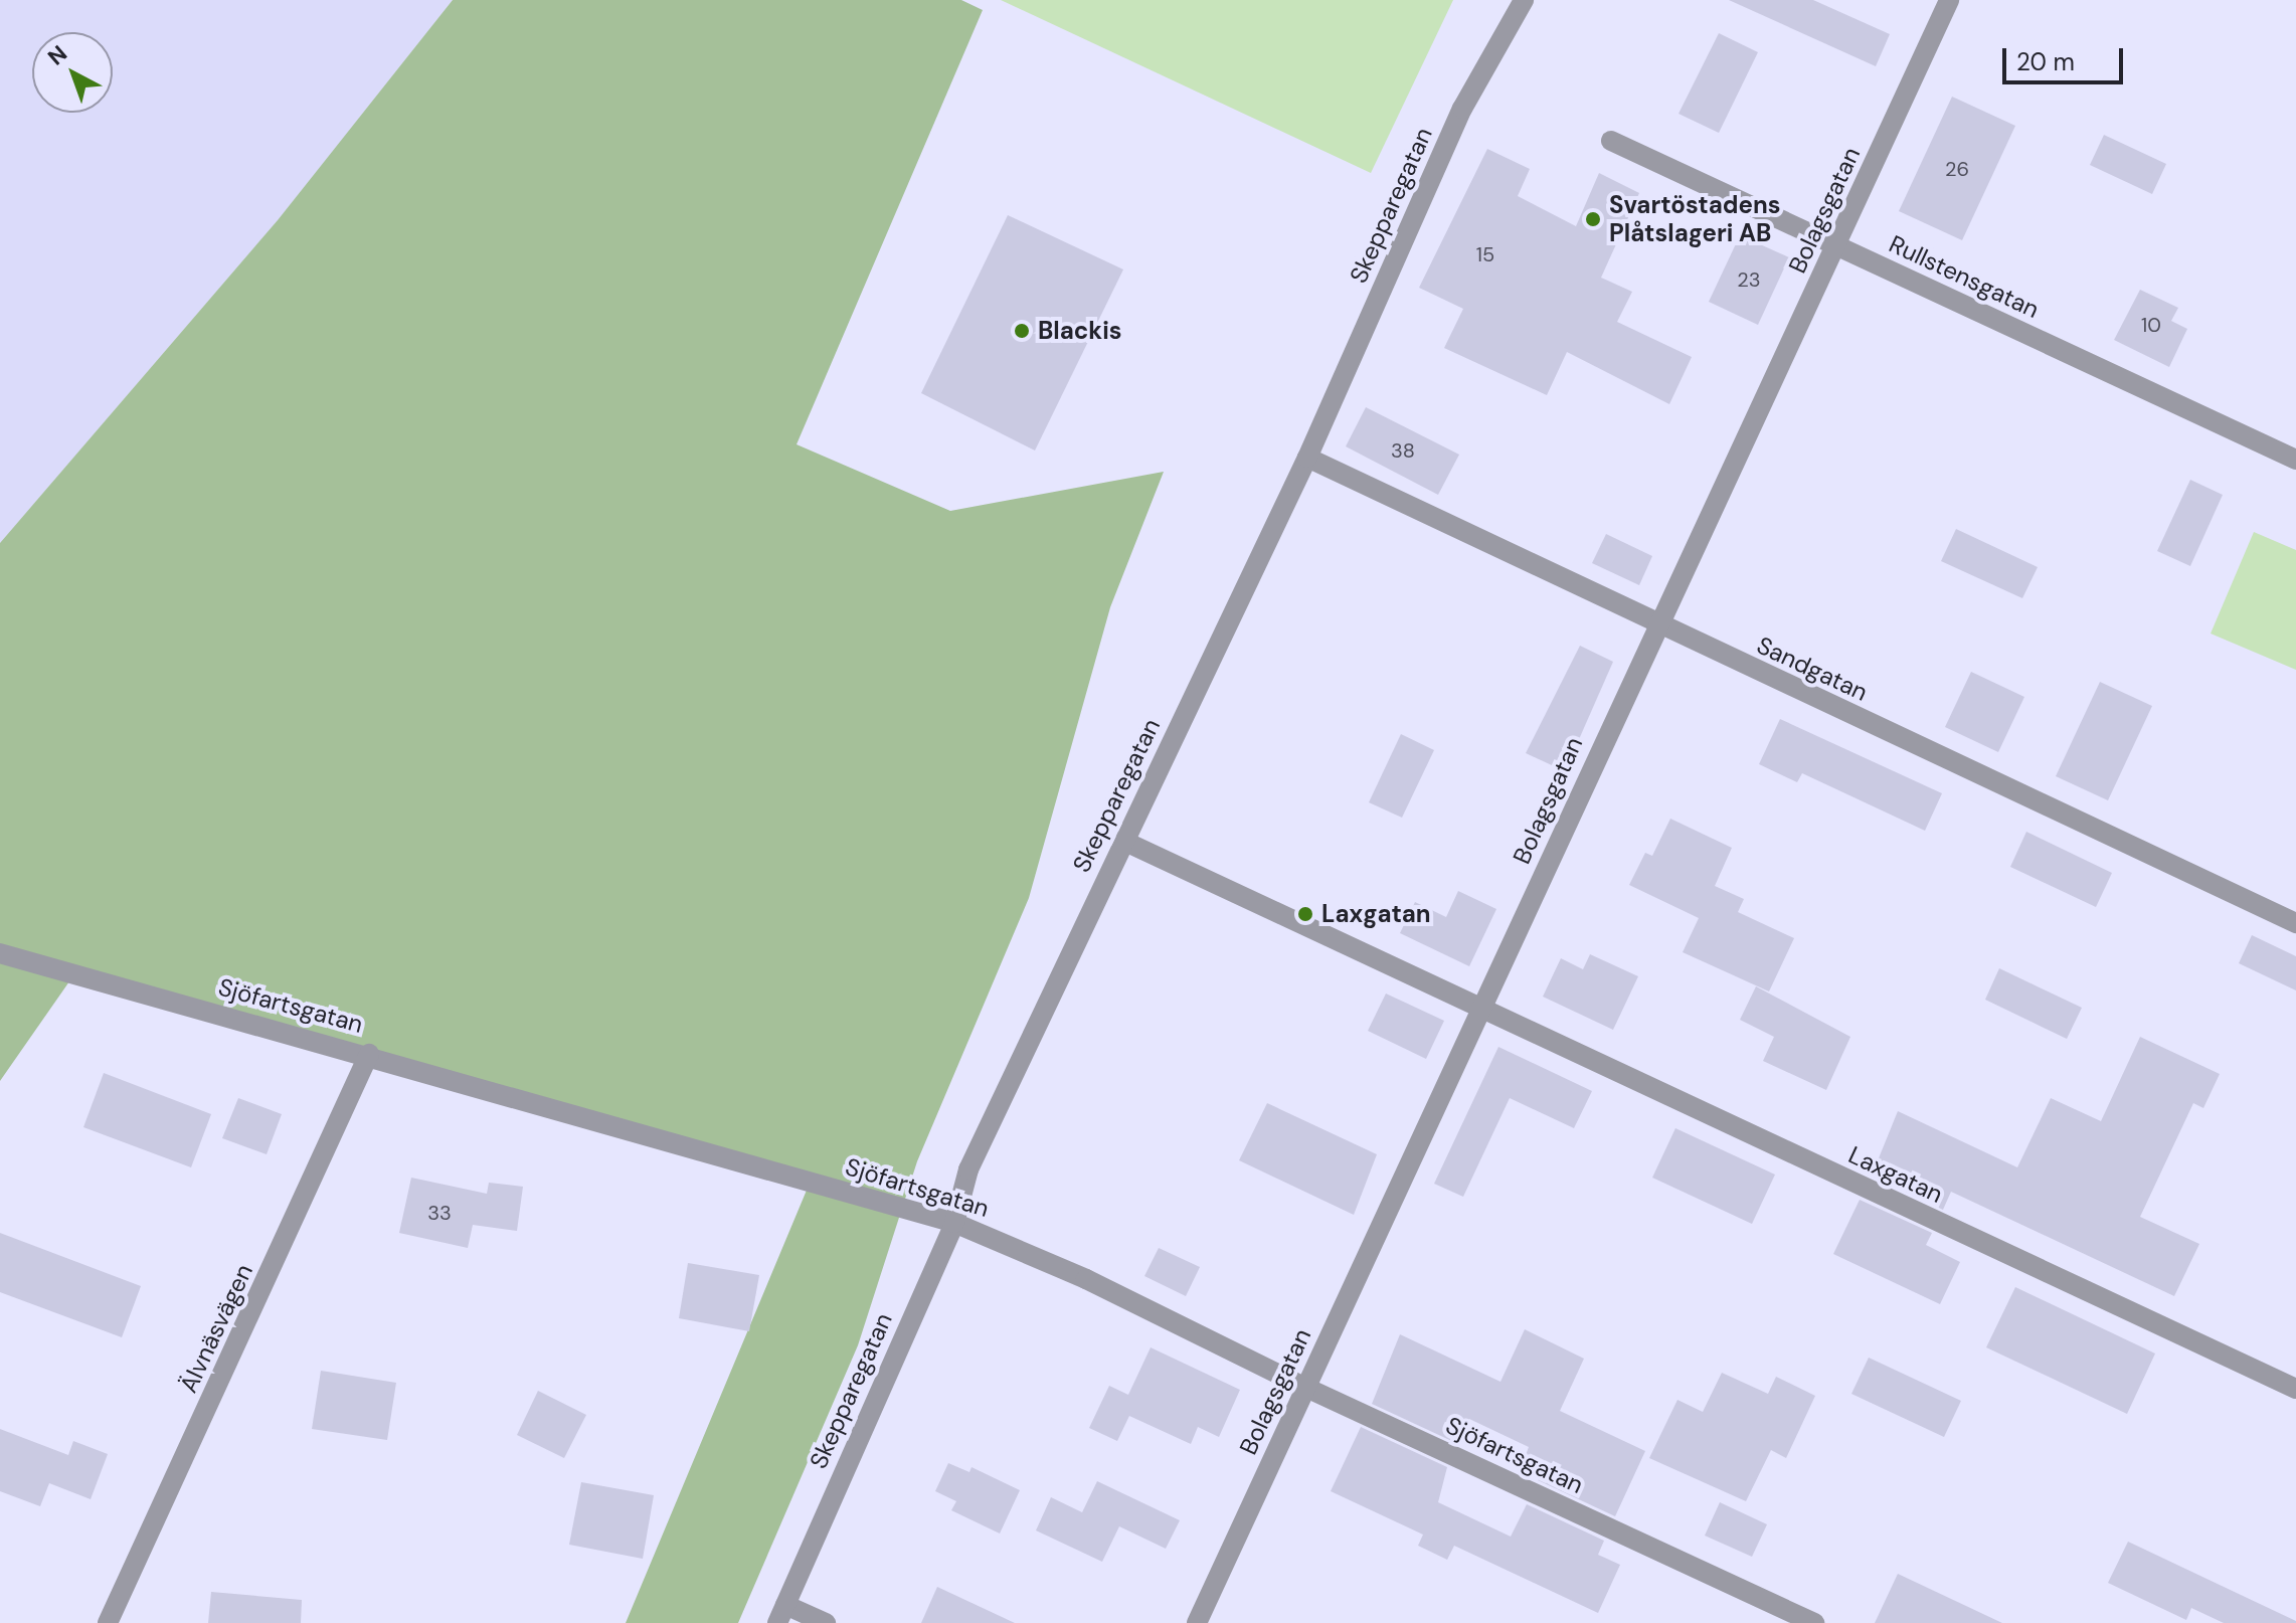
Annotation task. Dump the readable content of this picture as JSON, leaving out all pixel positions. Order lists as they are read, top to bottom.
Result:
{
  "streets": {
    "street": [
      "Skepparegatan",
      "Bolagsgatan",
      "Rullstensgatan",
      "Sandgatan",
      "Sjöfartsgatan",
      "Laxgatan",
      "Älvnäsvägen"
    ]
  },
  "crossings": [
    ["Skepparegatan", "Sandgatan"],
    ["Skepparegatan", "Sjöfartsgatan"],
    ["Skepparegatan", "Laxgatan"],
    ["Bolagsgatan", "Rullstensgatan"],
    ["Bolagsgatan", "Sandgatan"],
    ["Bolagsgatan", "Sjöfartsgatan"],
    ["Bolagsgatan", "Laxgatan"],
    ["Sjöfartsgatan", "Älvnäsvägen"]
  ],
  "places": ["Svartöstadens Plåtslageri AB", "Blackis", "Laxgatan"],
  "house_numbers": [
    "26",
    "15",
    "23",
    "10",
    "38",
    "33"
  ],
  "scale_bar": "20 m",
  "north": "top left"
}
